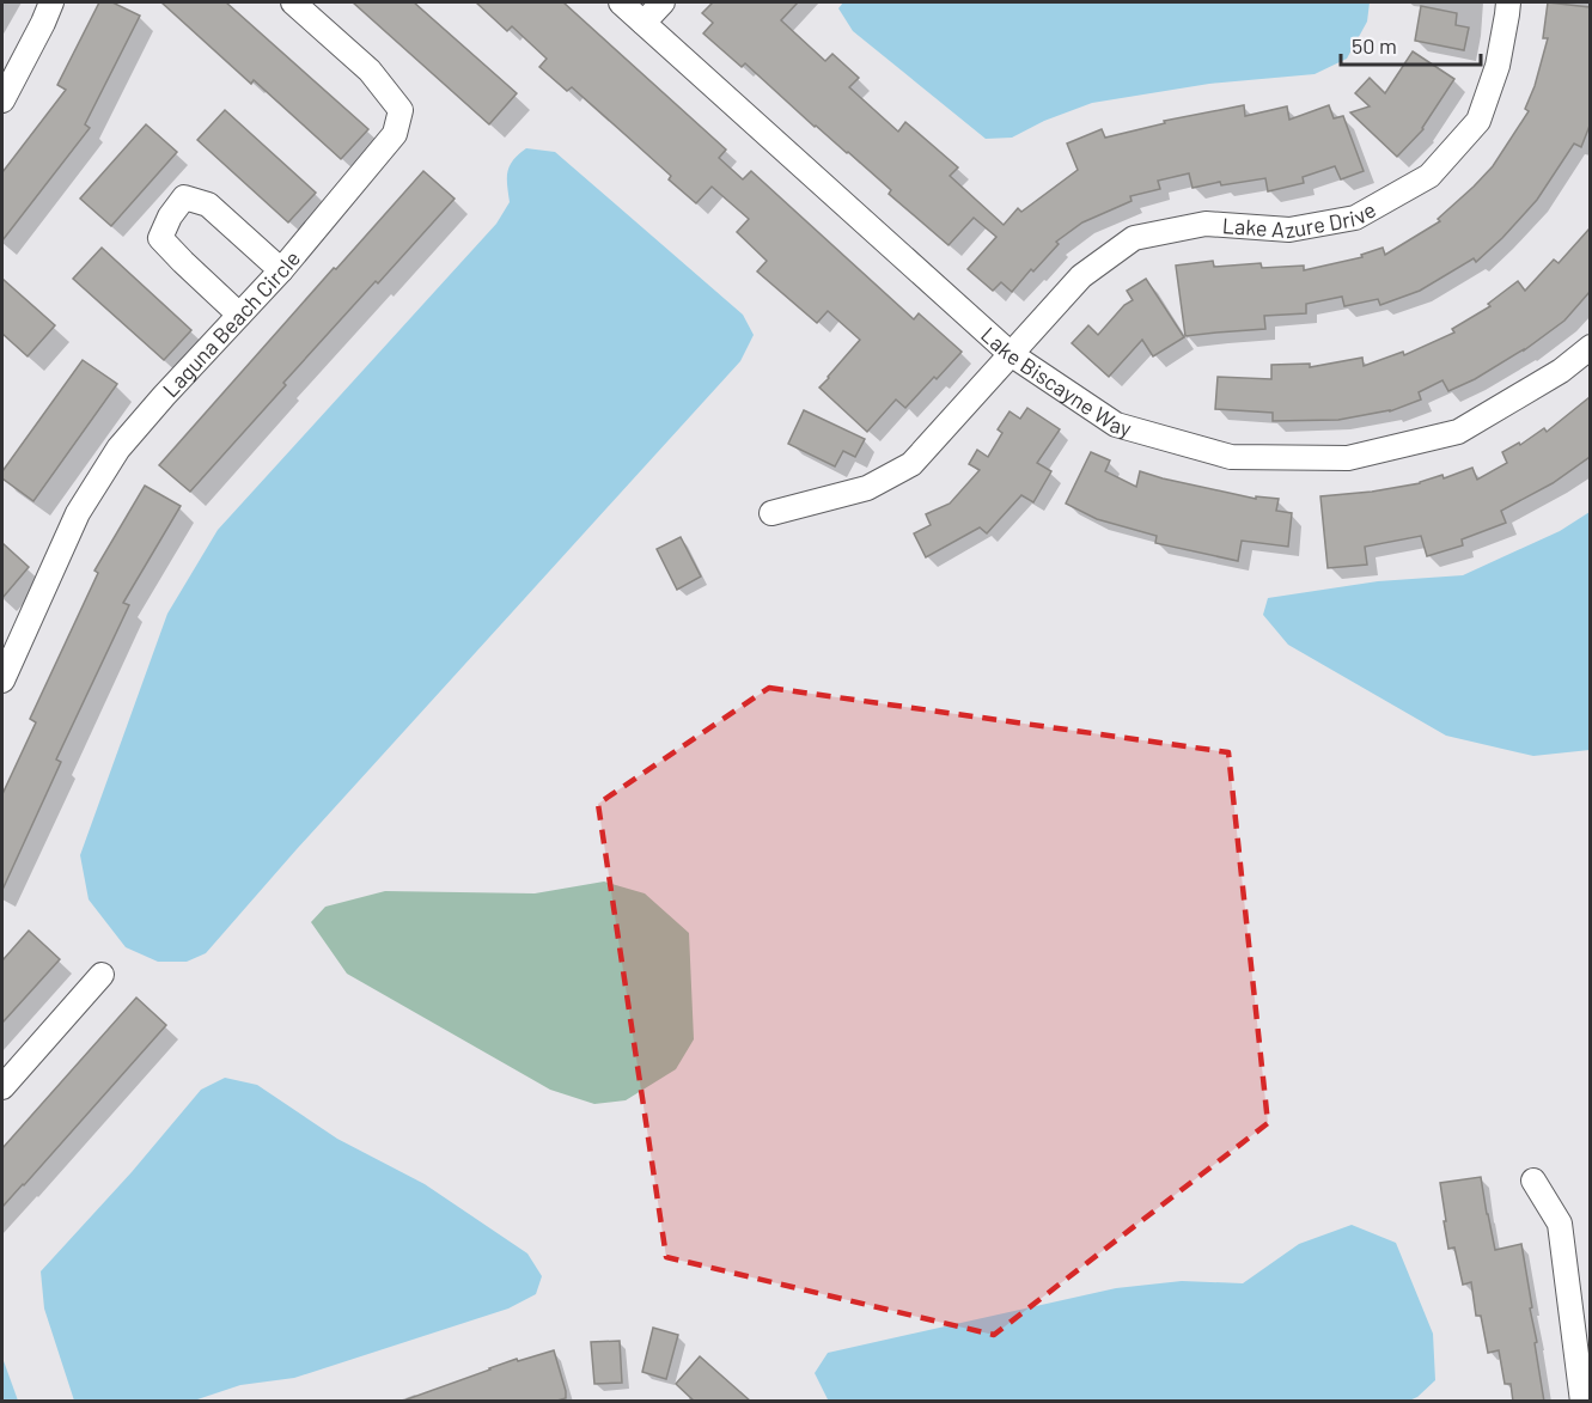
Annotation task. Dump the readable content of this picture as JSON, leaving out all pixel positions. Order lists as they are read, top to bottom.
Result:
{
  "streets": {
    "street": ["Lake Azure Drive", "Laguna Beach Circle", "Lake Biscayne Way"]
  },
  "crossings": [
    ["Lake Azure Drive", "Lake Biscayne Way"]
  ],
  "scale_bar": "50 m"
}
